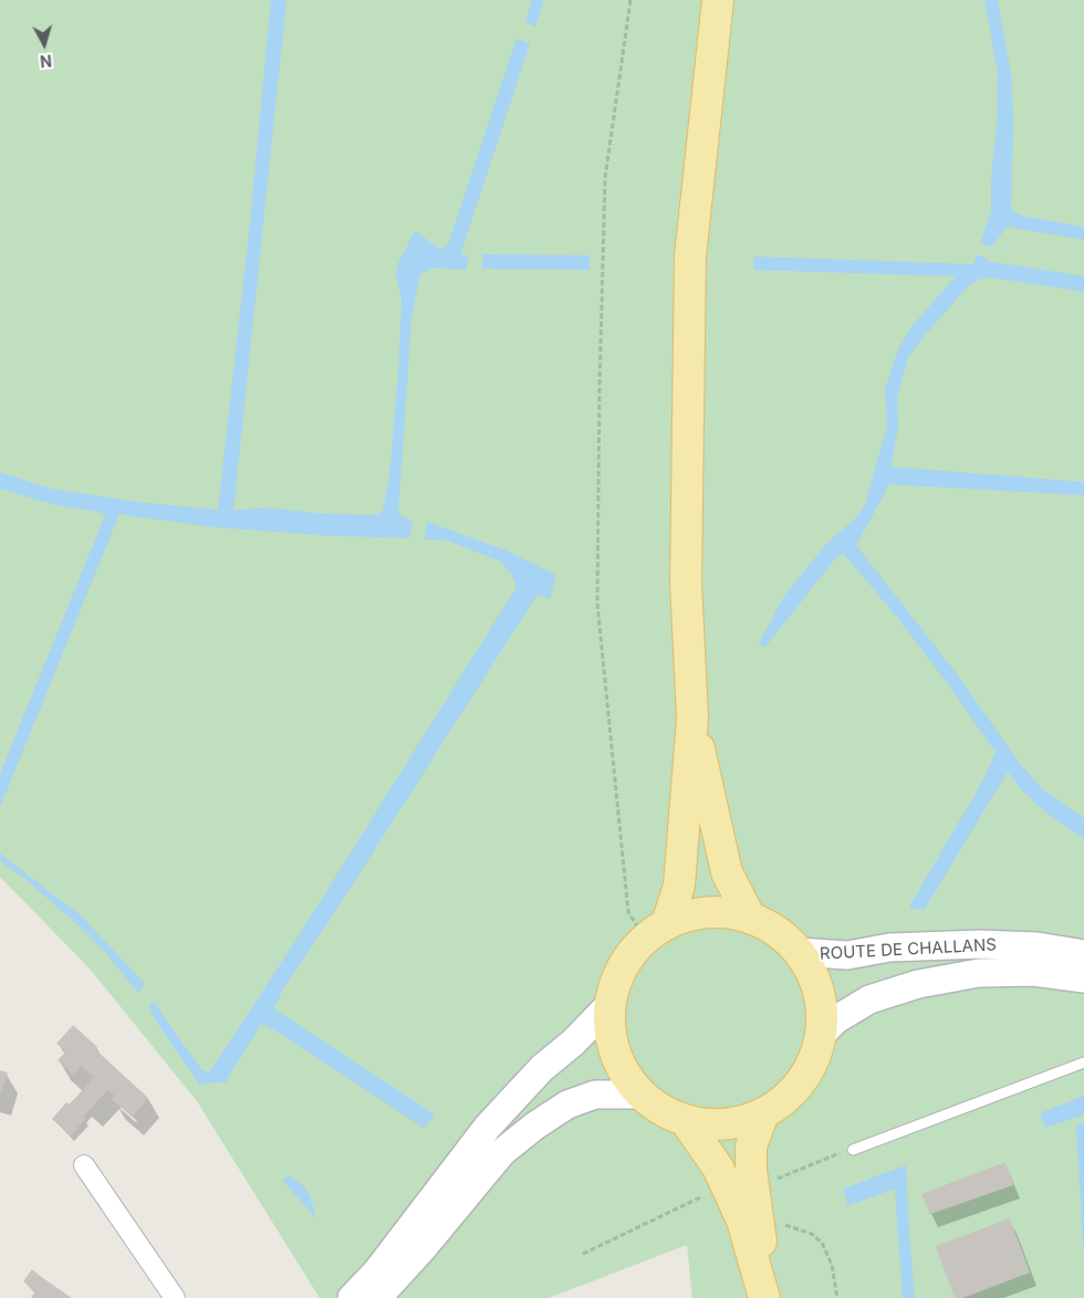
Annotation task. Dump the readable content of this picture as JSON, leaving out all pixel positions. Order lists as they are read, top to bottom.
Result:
{
  "streets": {
    "main road": ["ROUTE DE CHALLANS"]
  },
  "north": "bottom"
}
